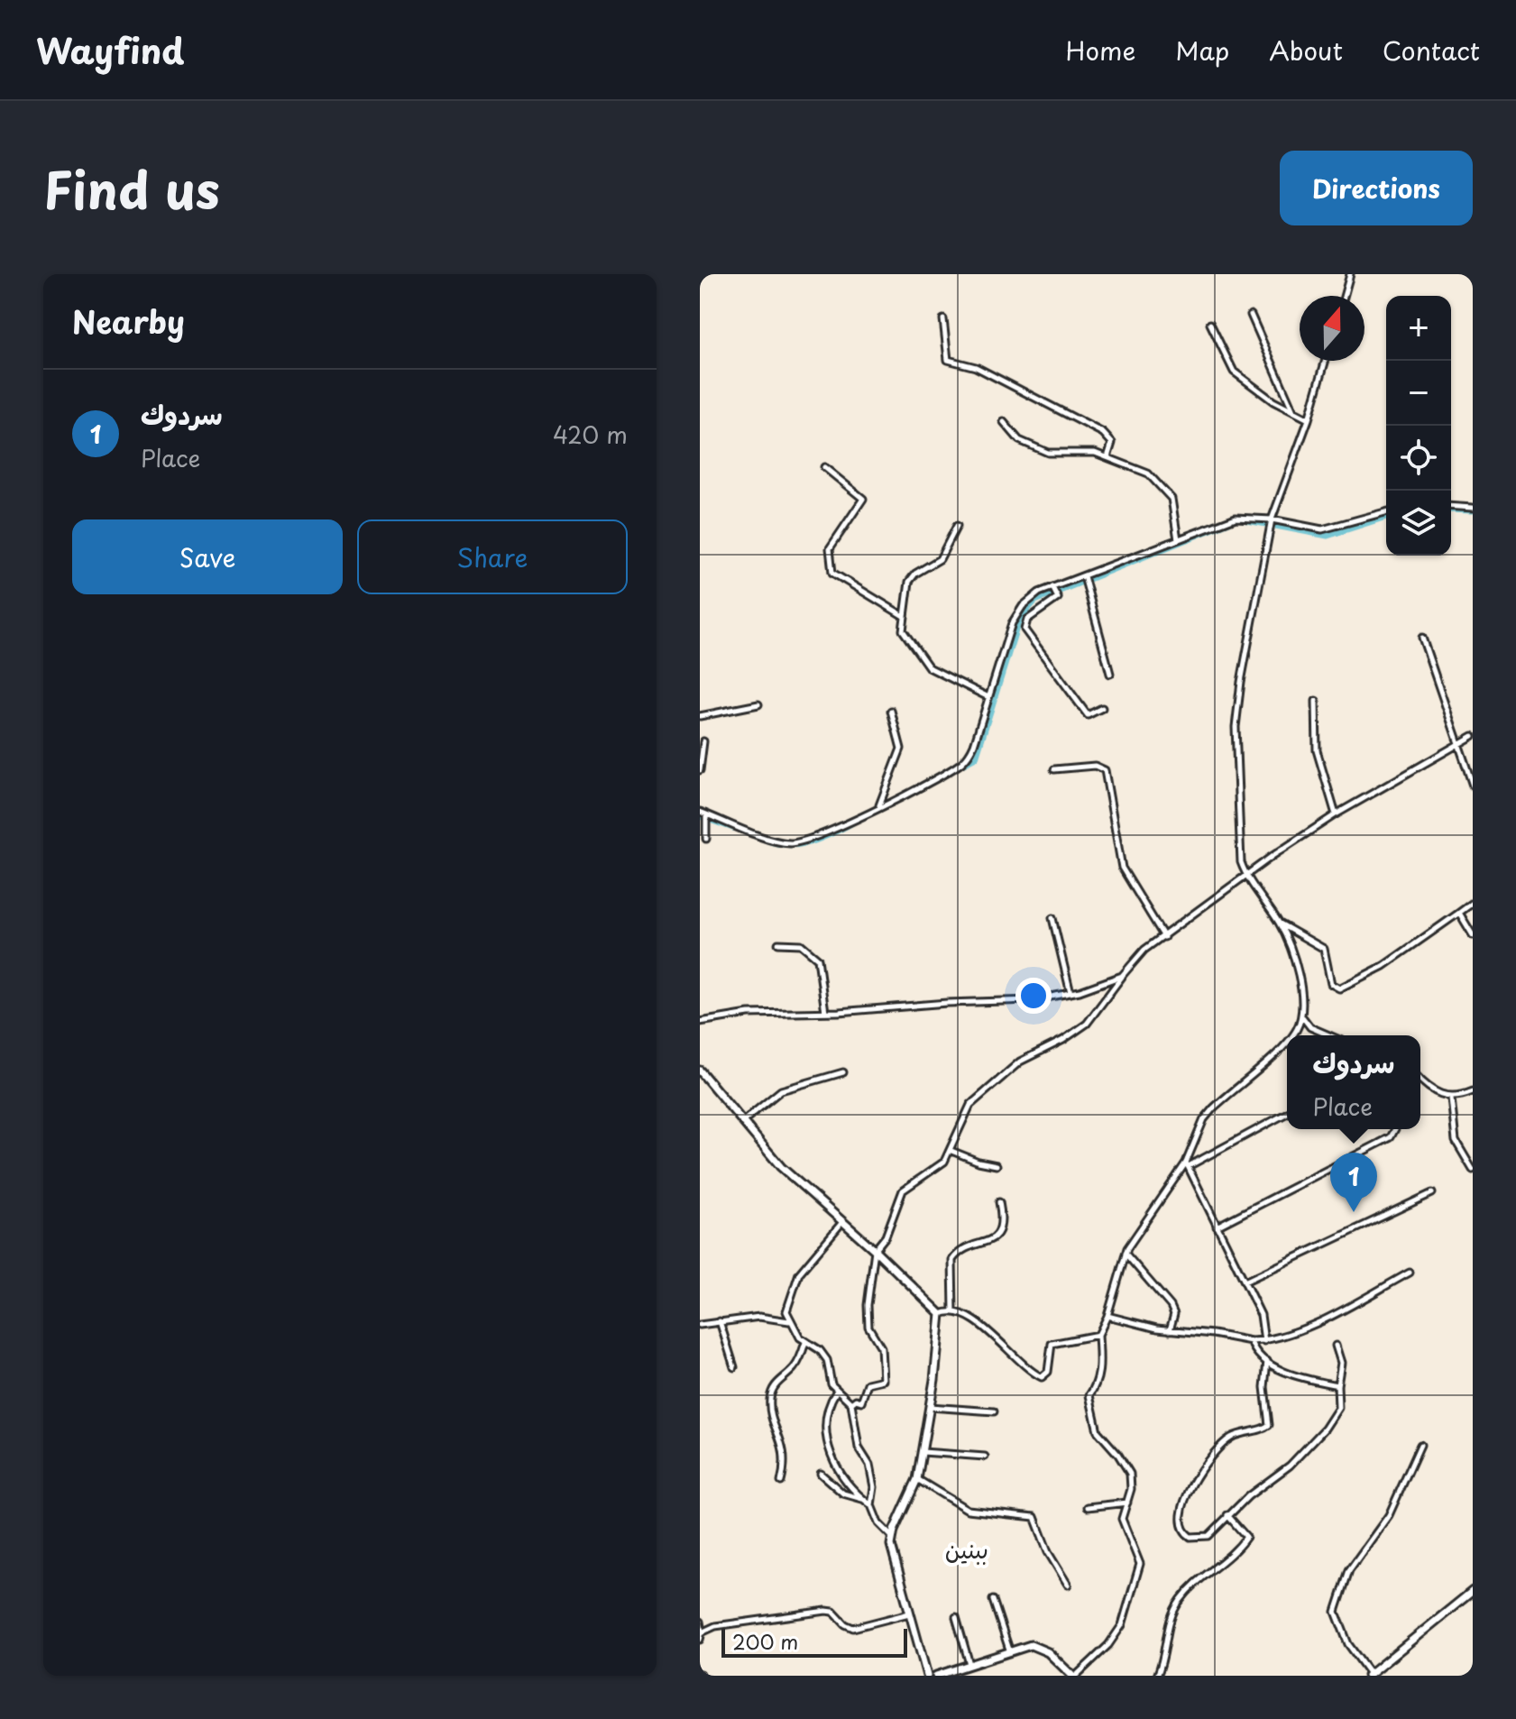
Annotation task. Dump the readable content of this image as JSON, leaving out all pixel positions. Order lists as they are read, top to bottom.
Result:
{
  "districts": ["ببنين"],
  "scale_bar": "200 m",
  "north": "top",
  "page": {
    "header": "Wayfind",
    "nav": [
      "Home",
      "Map",
      "About",
      "Contact"
    ],
    "title": "Find us",
    "buttons": [
      "Directions",
      ["Save", "Share"]
    ],
    "heading": "Nearby",
    "map_buttons": ["+", "−"],
    "list": [
      {
        "mark": "1",
        "name": "سردوك",
        "note": "Place",
        "value": "420 m"
      }
    ],
    "popup": ["سردوك", "Place"],
    "pins": "1",
    "scale": "200 m"
  }
}
